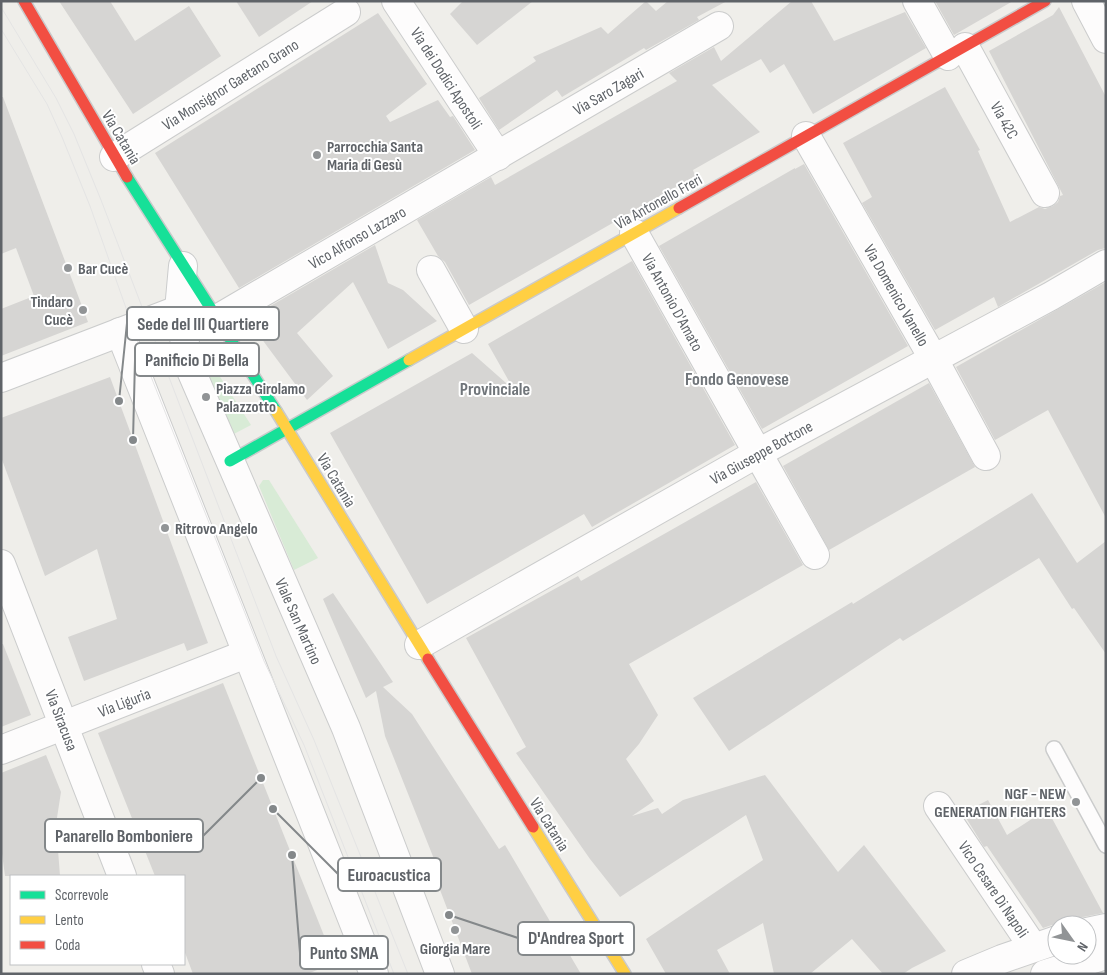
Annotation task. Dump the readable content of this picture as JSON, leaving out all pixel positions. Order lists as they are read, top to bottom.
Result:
{
  "streets": {
    "main road": ["Via Catania", "Via Antonello Freri"],
    "street": [
      "Via dei Dodici Apostoli",
      "Via Monsignor Gaetano Grano",
      "Via Saro Zagari",
      "Via 42C",
      "Vico Alfonso Lazzaro",
      "Via Domenico Vanello",
      "Via Antonio D'Amato",
      "Via Giuseppe Bottone",
      "Viale San Martino",
      "Via Liguria",
      "Via Siracusa",
      "Vico Cesare Di Napoli"
    ]
  },
  "crossings": [
    ["Via dei Dodici Apostoli", "Via Saro Zagari"],
    ["Via dei Dodici Apostoli", "Vico Alfonso Lazzaro"],
    ["Via Monsignor Gaetano Grano", "Via Catania"],
    ["Via Saro Zagari", "Vico Alfonso Lazzaro"],
    ["Via 42C", "Via Antonello Freri"],
    ["Via Catania", "Via Antonello Freri"],
    ["Via Catania", "Vico Alfonso Lazzaro"],
    ["Via Catania", "Via Giuseppe Bottone"],
    ["Via Catania", "Viale San Martino"],
    ["Via Antonello Freri", "Via Domenico Vanello"],
    ["Via Antonello Freri", "Via Antonio D'Amato"],
    ["Via Antonello Freri", "Viale San Martino"],
    ["Vico Alfonso Lazzaro", "Viale San Martino"],
    ["Via Domenico Vanello", "Via Giuseppe Bottone"],
    ["Via Antonio D'Amato", "Via Giuseppe Bottone"],
    ["Via Liguria", "Via Siracusa"]
  ],
  "districts": ["Fondo Genovese", "Provinciale"],
  "places": [
    "Parrocchia Santa Maria di Gesù",
    "Bar Cucè",
    "Tindaro Cucè",
    "Piazza Girolamo Palazzotto",
    "Sede del III Quartiere",
    "Panificio Di Bella",
    "Ritrovo Angelo",
    "Panarello Bomboniere",
    "NGF - NEW GENERATION FIGHTERS",
    "Euroacustica",
    "Punto SMA",
    "D'Andrea Sport",
    "Giorgia Mare"
  ],
  "legend": ["Scorrevole", "Lento", "Coda"],
  "north": "bottom right"
}
